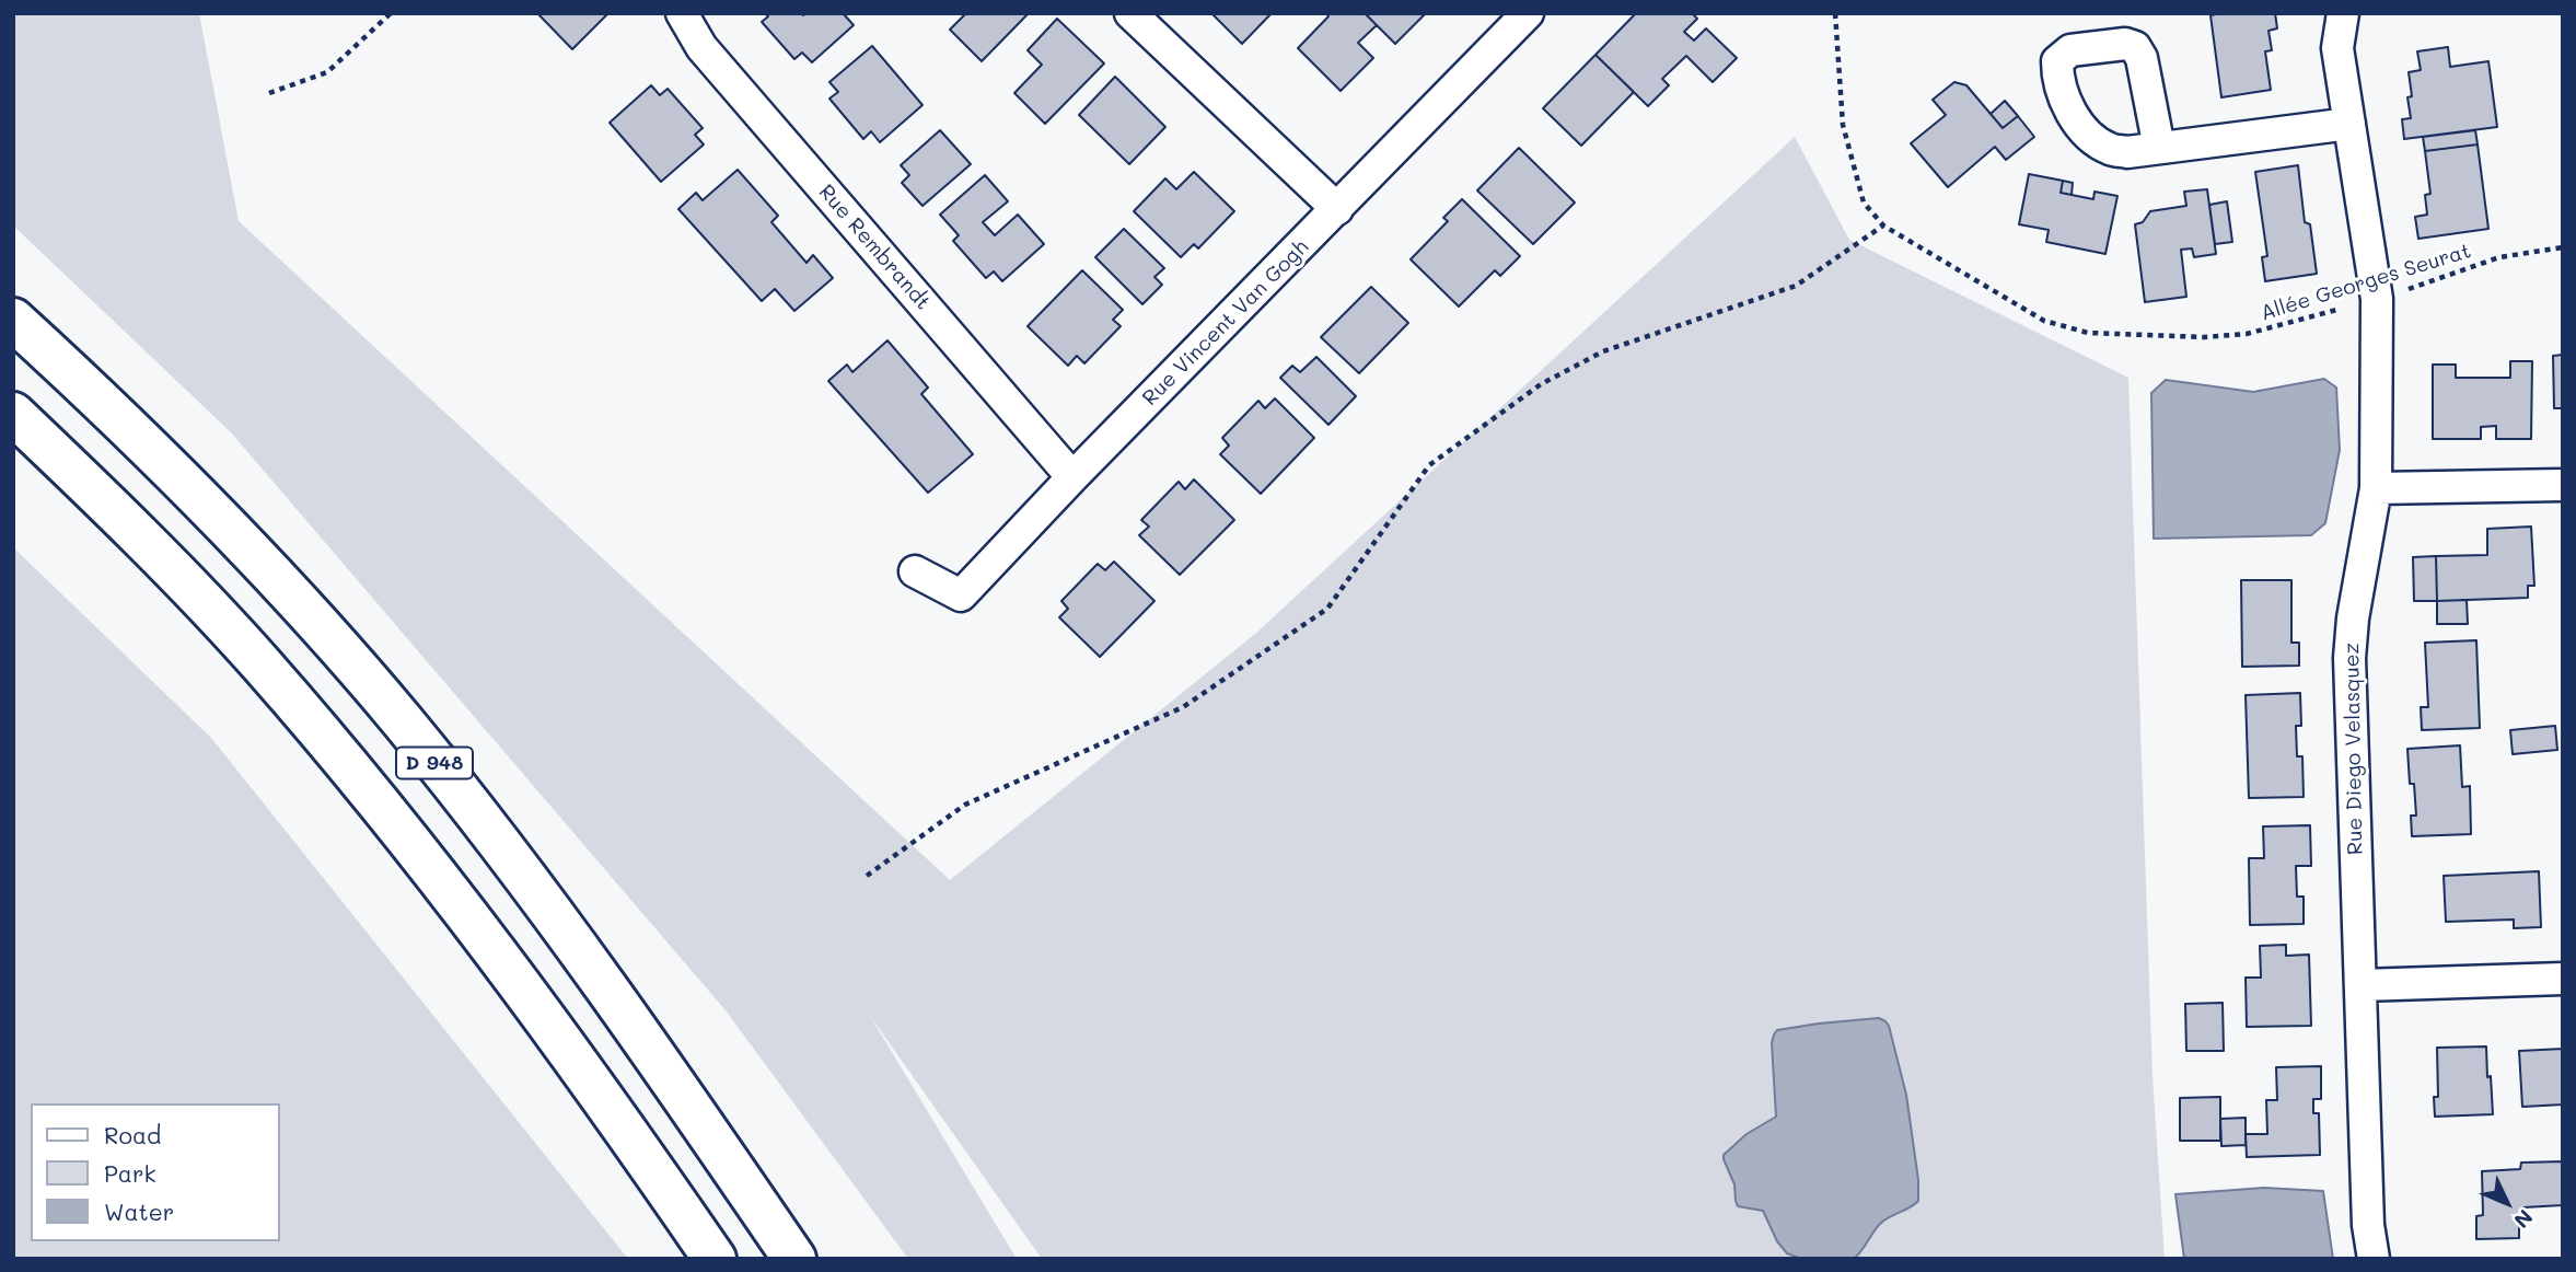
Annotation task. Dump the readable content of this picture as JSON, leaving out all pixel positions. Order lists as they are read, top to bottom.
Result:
{
  "streets": {
    "highway": ["D 948"],
    "street": ["Rue Rembrandt", "Rue Vincent Van Gogh", "Rue Diego Velasquez"],
    "path": ["Allée Georges Seurat"]
  },
  "crossings": [
    ["Rue Rembrandt", "Rue Vincent Van Gogh"],
    ["Allée Georges Seurat", "Rue Diego Velasquez"]
  ],
  "legend": ["Road", "Park", "Water"],
  "north": "bottom right"
}
